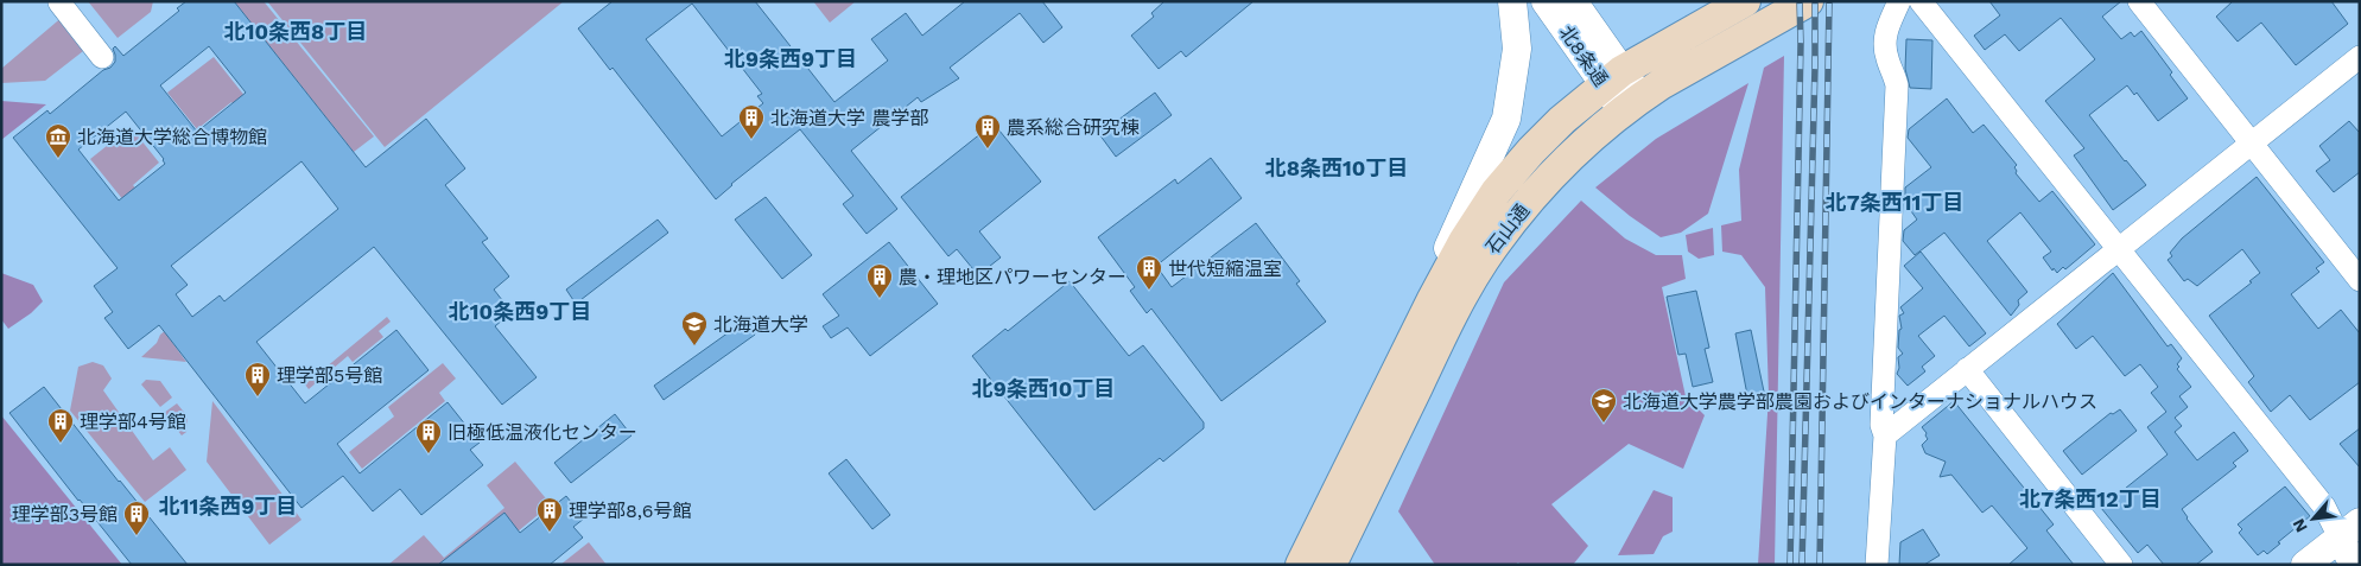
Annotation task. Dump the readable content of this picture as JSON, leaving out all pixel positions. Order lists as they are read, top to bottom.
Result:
{
  "streets": {
    "main road": ["石山通"],
    "street": ["北8条通"]
  },
  "crossings": [
    ["北8条通", "石山通"]
  ],
  "districts": [
    "北10条西8丁目",
    "北9条西9丁目",
    "北8条西10丁目",
    "北7条西11丁目",
    "北10条西9丁目",
    "北9条西10丁目",
    "北7条西12丁目",
    "北11条西9丁目"
  ],
  "places": {
    "building": [
      "北海道大学 農学部",
      "農系総合研究棟",
      "世代短縮温室",
      "農・理地区パワーセンター",
      "理学部5号館",
      "理学部4号館",
      "旧極低温液化センター",
      "理学部8,6号館",
      "理学部3号館"
    ],
    "museum": ["北海道大学総合博物館"],
    "school or university": ["北海道大学", "北海道大学農学部農園およびインターナショナルハウス"]
  },
  "north": "bottom left"
}
